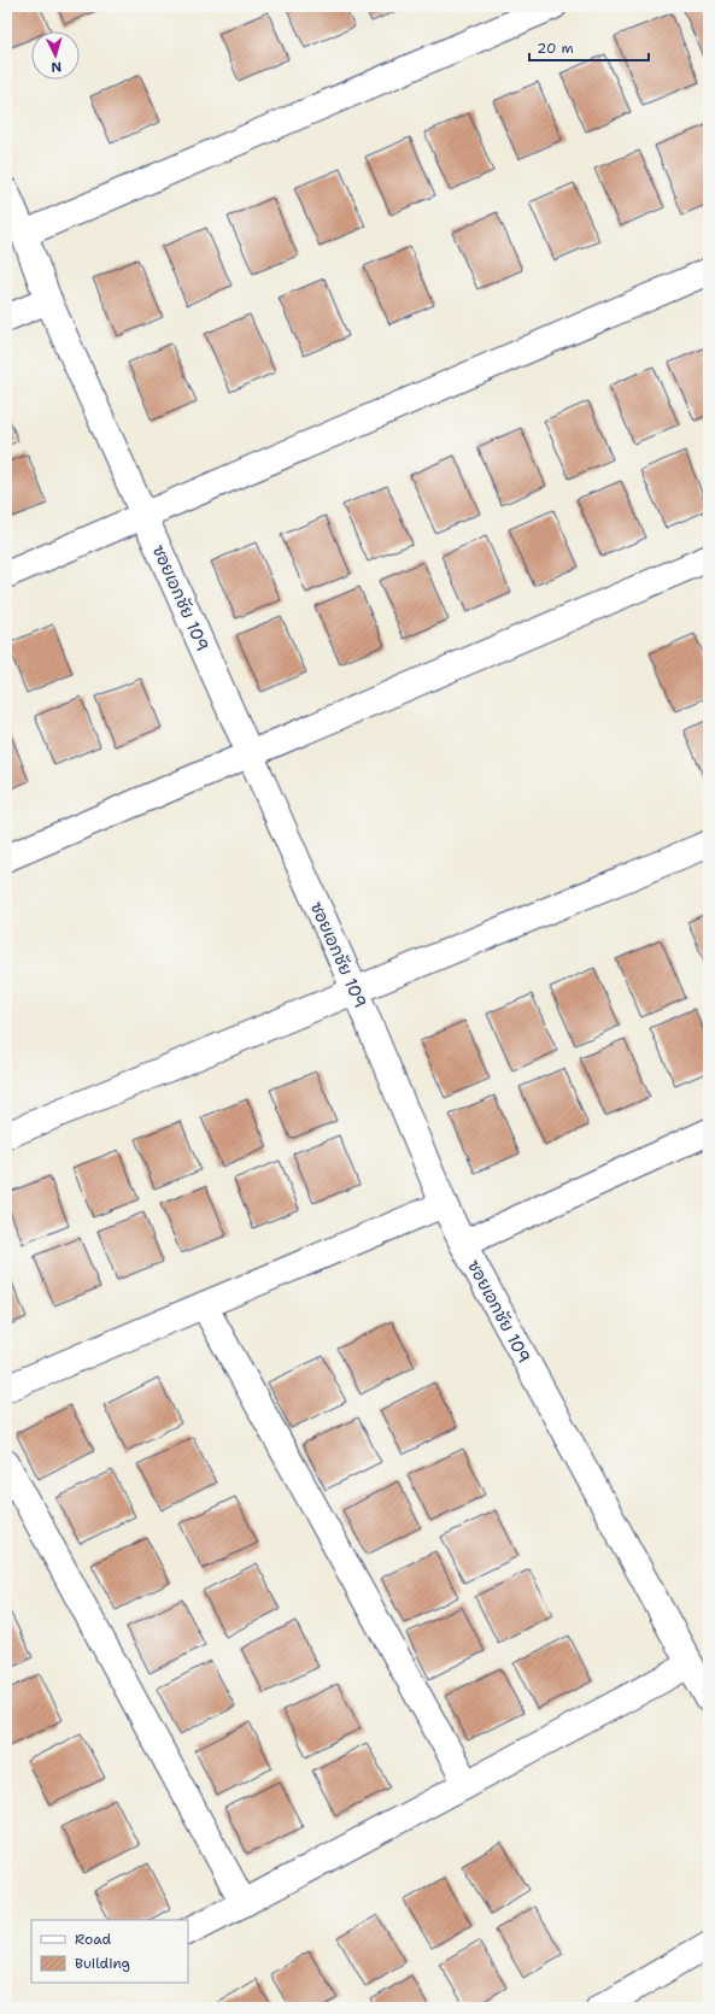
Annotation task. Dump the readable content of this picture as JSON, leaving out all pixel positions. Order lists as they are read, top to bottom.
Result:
{
  "streets": {
    "street": ["ซอยเอกชัย 109"]
  },
  "legend": ["Road", "Building"],
  "scale_bar": "20 m",
  "north": "bottom"
}
